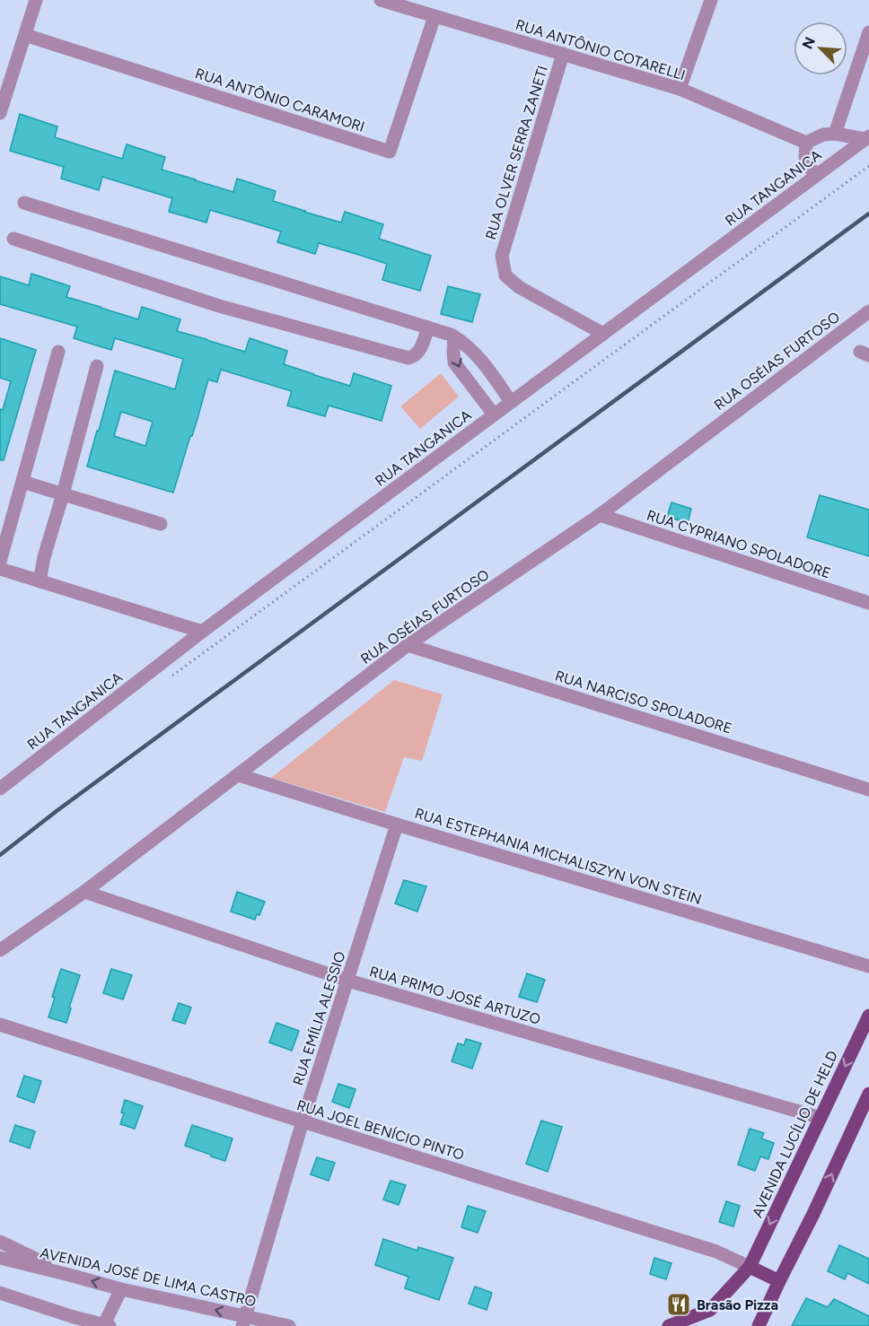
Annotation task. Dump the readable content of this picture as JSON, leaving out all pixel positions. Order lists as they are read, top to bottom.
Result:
{
  "streets": {
    "main road": ["AVENIDA LUCÍLIO DE HELD"],
    "street": [
      "RUA ANTÔNIO COTARELLI",
      "RUA ANTÔNIO CARAMORI",
      "RUA OLVER SERRA ZANETI",
      "RUA TANGANICA",
      "RUA OSÉIAS FURTOSO",
      "RUA CYPRIANO SPOLADORE",
      "RUA NARCISO SPOLADORE",
      "RUA ESTEPHANIA MICHALISZYN VON STEIN",
      "RUA PRIMO JOSÉ ARTUZO",
      "RUA EMÍLIA ALESSIO",
      "RUA JOEL BENÍCIO PINTO",
      "AVENIDA JOSÉ DE LIMA CASTRO"
    ]
  },
  "crossings": [
    ["RUA ANTÔNIO COTARELLI", "RUA ANTÔNIO CARAMORI"],
    ["RUA ANTÔNIO COTARELLI", "RUA OLVER SERRA ZANETI"],
    ["RUA OLVER SERRA ZANETI", "RUA TANGANICA"],
    ["RUA OSÉIAS FURTOSO", "RUA CYPRIANO SPOLADORE"],
    ["RUA OSÉIAS FURTOSO", "RUA NARCISO SPOLADORE"],
    ["RUA OSÉIAS FURTOSO", "RUA ESTEPHANIA MICHALISZYN VON STEIN"],
    ["RUA OSÉIAS FURTOSO", "RUA PRIMO JOSÉ ARTUZO"],
    ["RUA ESTEPHANIA MICHALISZYN VON STEIN", "RUA EMÍLIA ALESSIO"],
    ["RUA PRIMO JOSÉ ARTUZO", "RUA EMÍLIA ALESSIO"],
    ["RUA PRIMO JOSÉ ARTUZO", "AVENIDA LUCÍLIO DE HELD"],
    ["RUA EMÍLIA ALESSIO", "RUA JOEL BENÍCIO PINTO"],
    ["RUA EMÍLIA ALESSIO", "AVENIDA JOSÉ DE LIMA CASTRO"],
    ["RUA JOEL BENÍCIO PINTO", "AVENIDA LUCÍLIO DE HELD"]
  ],
  "places": {
    "restaurant": ["Brasão Pizza"]
  },
  "north": "top left"
}
